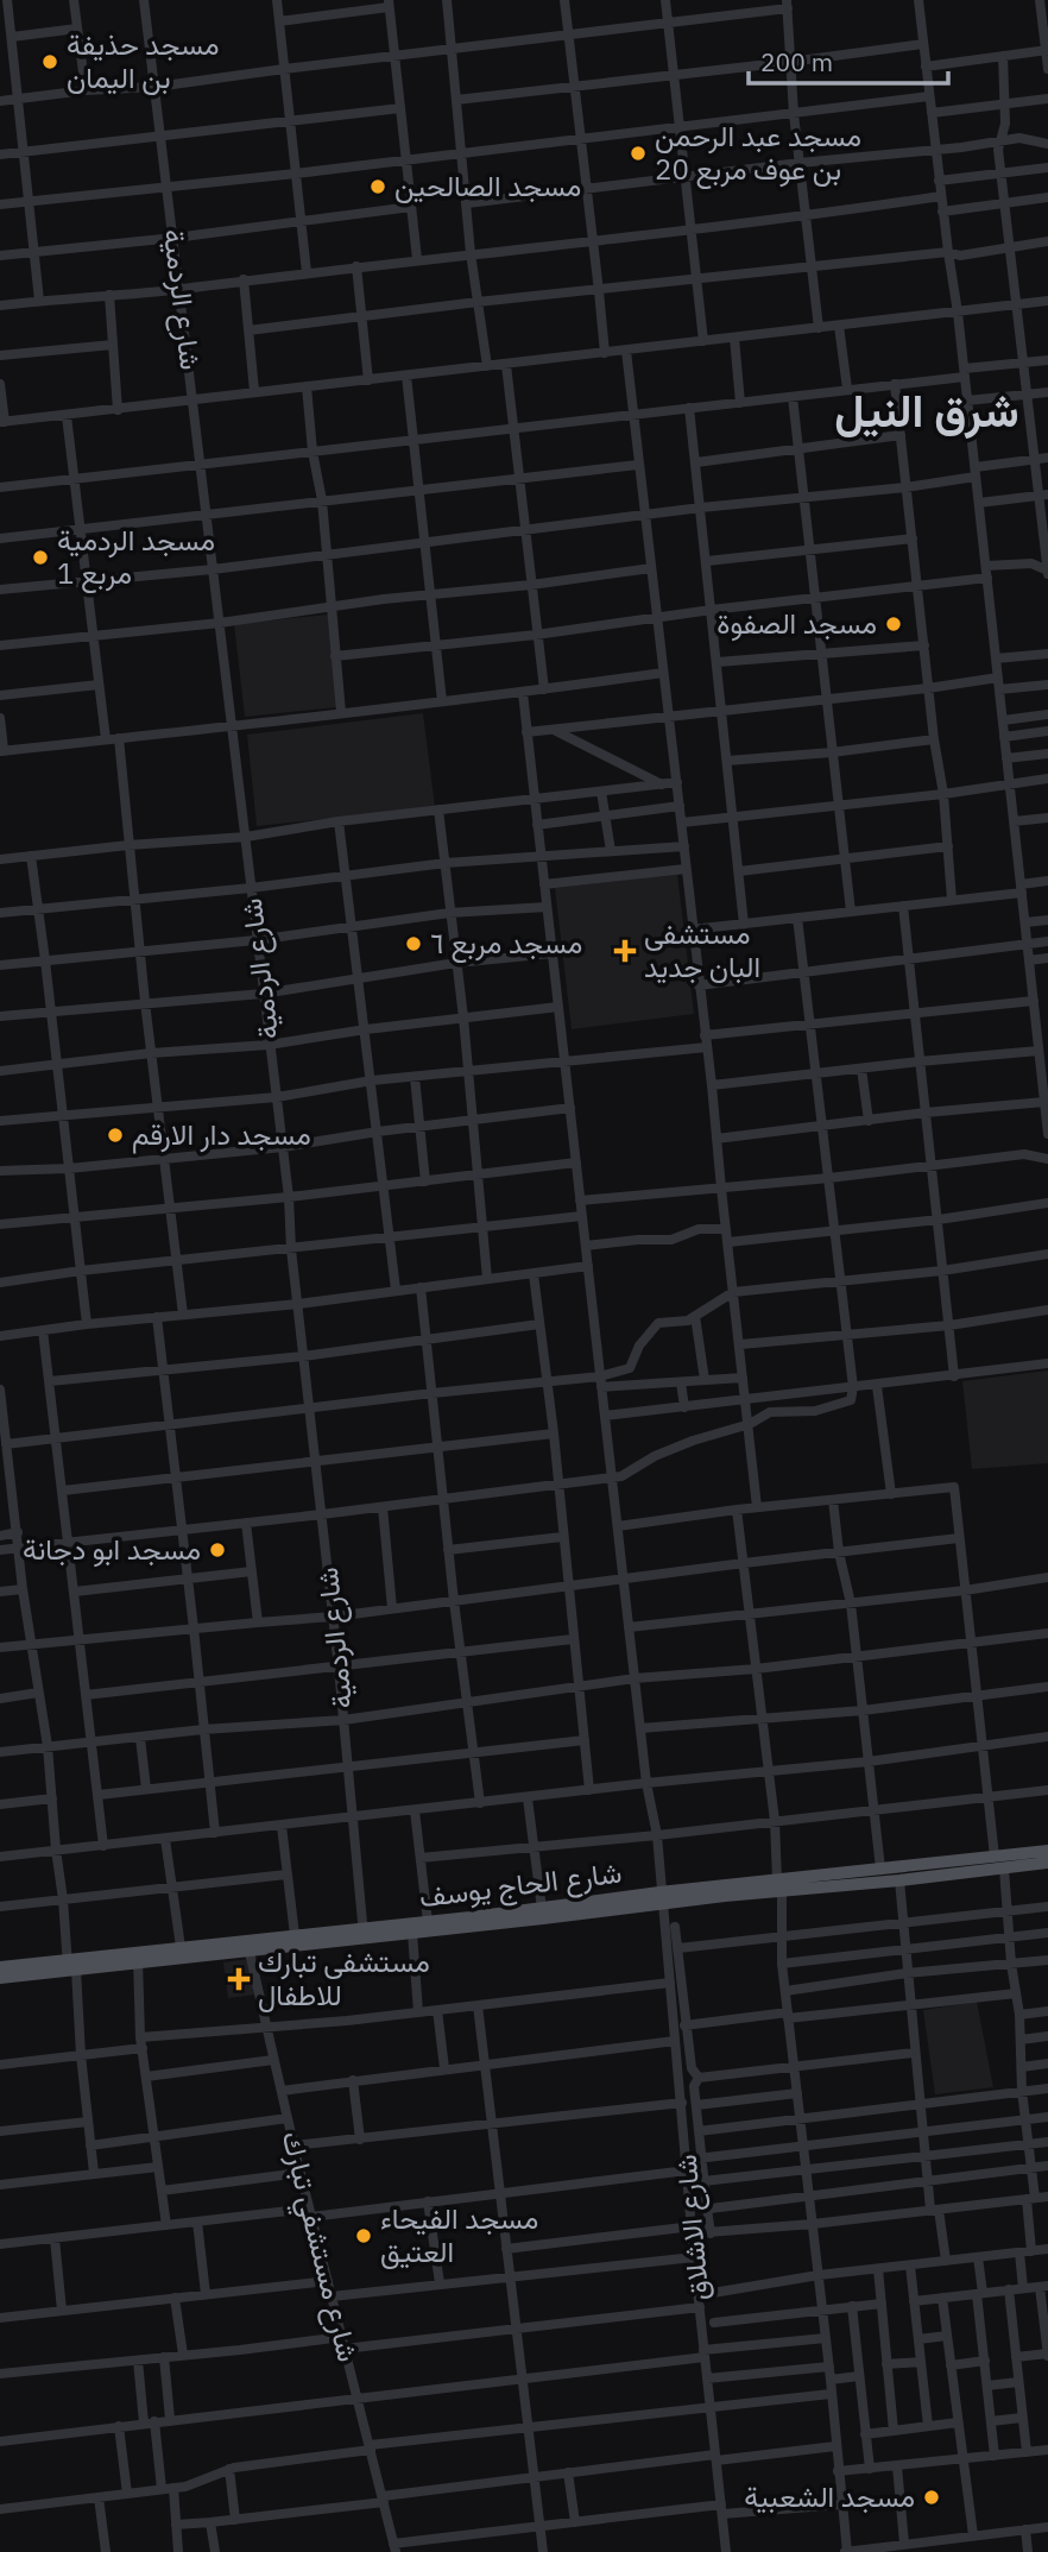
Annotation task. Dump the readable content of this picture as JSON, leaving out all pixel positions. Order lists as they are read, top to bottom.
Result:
{
  "streets": {
    "main road": ["شارع الحاج يوسف"],
    "street": ["شارع الردمية", "شارع الاشلاق", "شارع مستشفي تبارك"]
  },
  "crossings": [
    ["شارع الردمية", "شارع الحاج يوسف"],
    ["شارع الحاج يوسف", "شارع الاشلاق"],
    ["شارع الحاج يوسف", "شارع مستشفي تبارك"]
  ],
  "districts": ["شرق النيل"],
  "places": {
    "other": [
      "مسجد حذيفة بن اليمان",
      "مسجد عبد الرحمن بن عوف مربع 20",
      "مسجد الصالحين",
      "مسجد الردمية مربع 1",
      "مسجد الصفوة",
      "مسجد مربع ٦",
      "مسجد دار الارقم",
      "مسجد ابو دجانة",
      "مسجد الفيحاء العتيق",
      "مسجد الشعبية"
    ],
    "health": ["مستشفى البان جديد", "مستشفى تبارك للاطفال"]
  },
  "scale_bar": "200 m"
}
